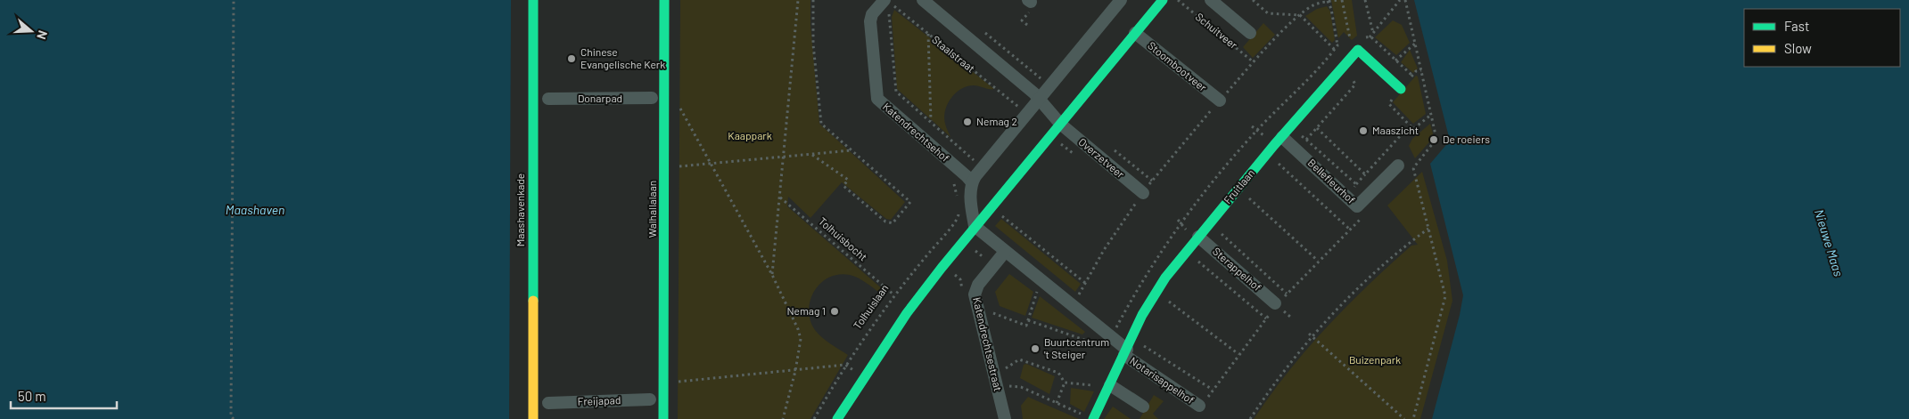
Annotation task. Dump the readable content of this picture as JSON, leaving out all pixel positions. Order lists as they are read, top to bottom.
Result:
{
  "streets": {
    "street": [
      "Schuitveer",
      "Staalstraat",
      "Stoombootveer",
      "Donarpad",
      "Katendrechtsehof",
      "Overzetveer",
      "Bellefleurhof",
      "Fruitlaan",
      "Walhallalaan",
      "Maashavenkade",
      "Sterappelhof",
      "Katendrechtsestraat",
      "Notarisappelhof",
      "Freijapad"
    ],
    "path": ["Tolhuisbocht", "Tolhuislaan"]
  },
  "crossings": [
    ["Staalstraat", "Katendrechtsehof"],
    ["Bellefleurhof", "Fruitlaan"],
    ["Fruitlaan", "Sterappelhof"],
    ["Fruitlaan", "Notarisappelhof"],
    ["Tolhuisbocht", "Tolhuislaan"]
  ],
  "water": ["Maashaven", "Nieuwe Maas"],
  "parks": ["Kaappark", "Buizenpark"],
  "places": [
    "Chinese Evangelische Kerk",
    "Nemag 2",
    "Maaszicht",
    "De roeiers",
    "Nemag 1",
    "Buurtcentrum 't Steiger"
  ],
  "legend": ["Fast", "Slow"],
  "scale_bar": "50 m",
  "north": "right"
}
